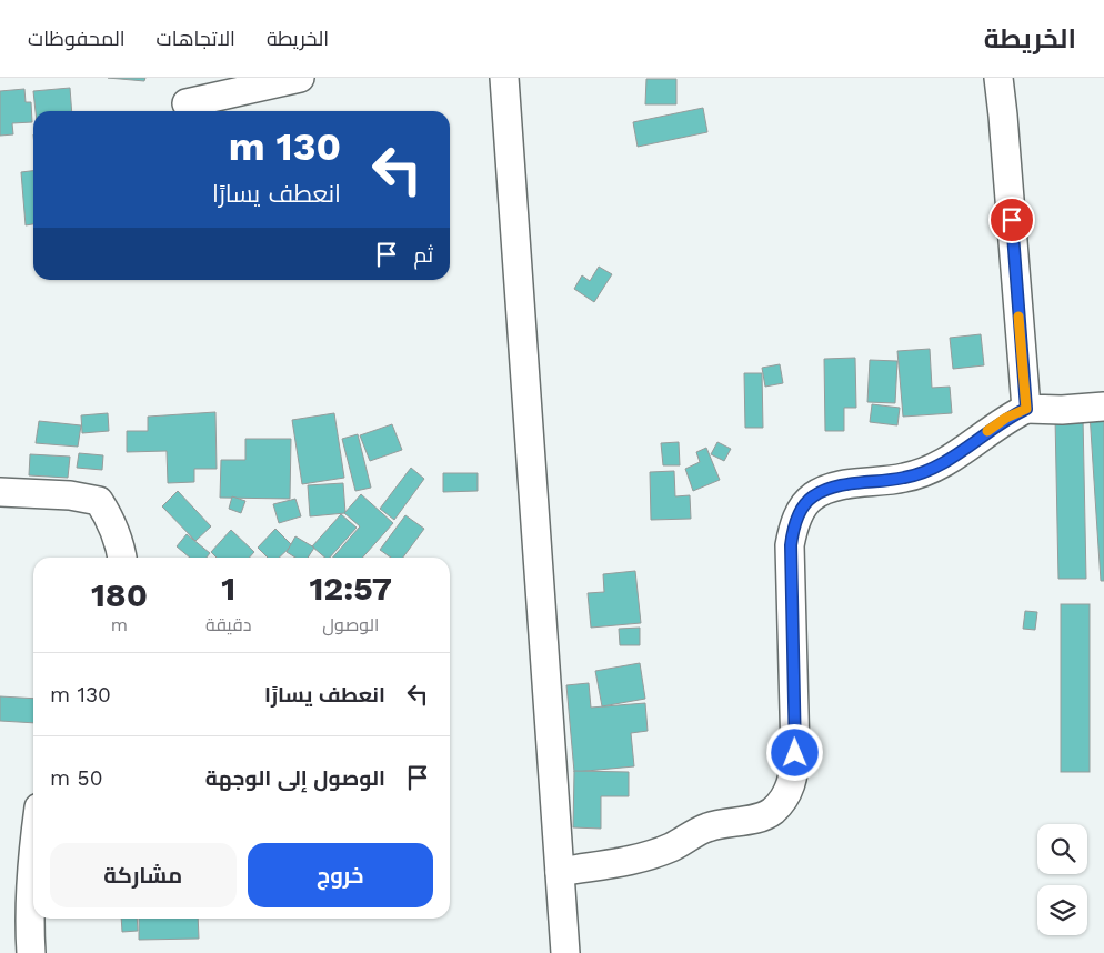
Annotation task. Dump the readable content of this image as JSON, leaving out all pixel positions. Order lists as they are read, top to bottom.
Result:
{
  "page": {
    "header": "الخريطة",
    "nav": ["الخريطة", "الاتجاهات", "المحفوظات"],
    "turn": ["130 m", "انعطف يسارًا"],
    "then": "ثم",
    "eta": [
      "12:57",
      "الوصول",
      "1",
      "دقيقة",
      "180",
      "m"
    ],
    "list": [
      {
        "name": "انعطف يسارًا",
        "value": "130 m"
      },
      {
        "name": "الوصول إلى الوجهة",
        "value": "50 m"
      }
    ],
    "buttons": ["خروج", "مشاركة"]
  }
}
